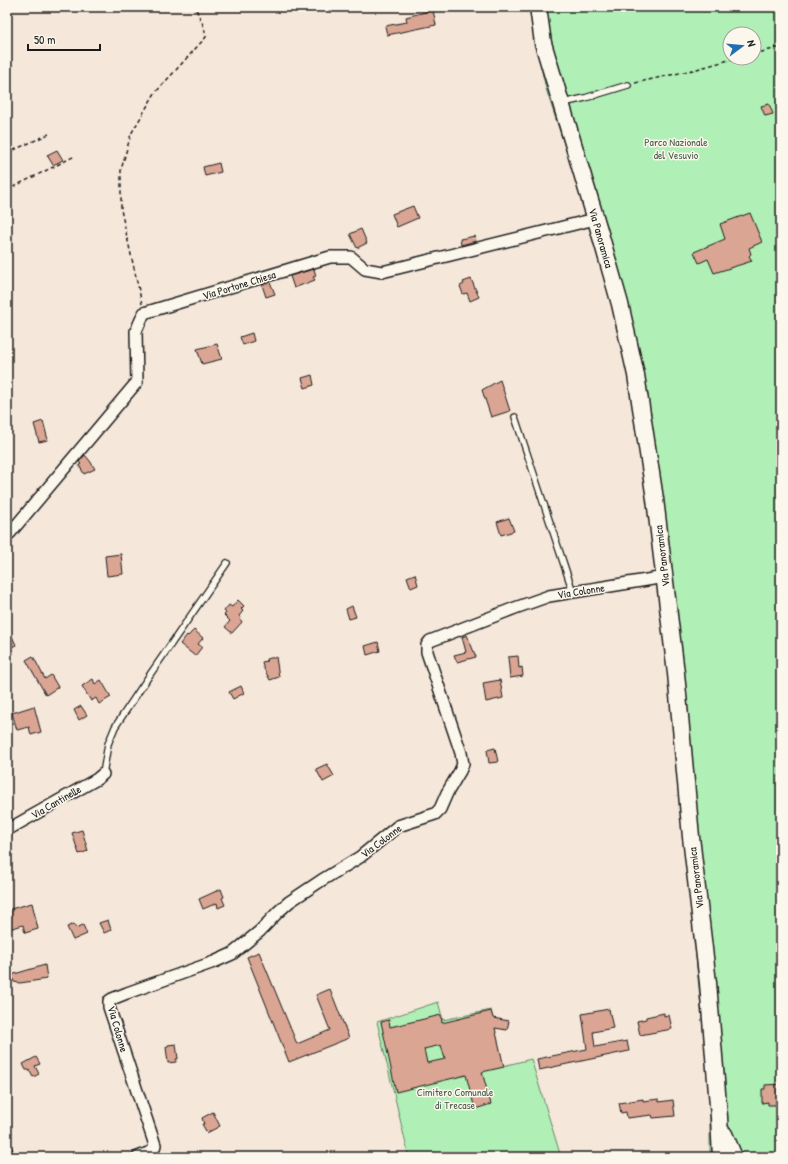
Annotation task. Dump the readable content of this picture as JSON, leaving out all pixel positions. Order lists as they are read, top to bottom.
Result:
{
  "streets": {
    "street": [
      "Via Panoramica",
      "Via Portone Chiesa",
      "Via Colonne",
      "Via Cantinelle"
    ]
  },
  "crossings": [
    ["Via Panoramica", "Via Portone Chiesa"],
    ["Via Panoramica", "Via Colonne"]
  ],
  "parks": ["Parco Nazionale del Vesuvio", "Cimitero Comunale di Trecase"],
  "scale_bar": "50 m",
  "north": "right"
}
